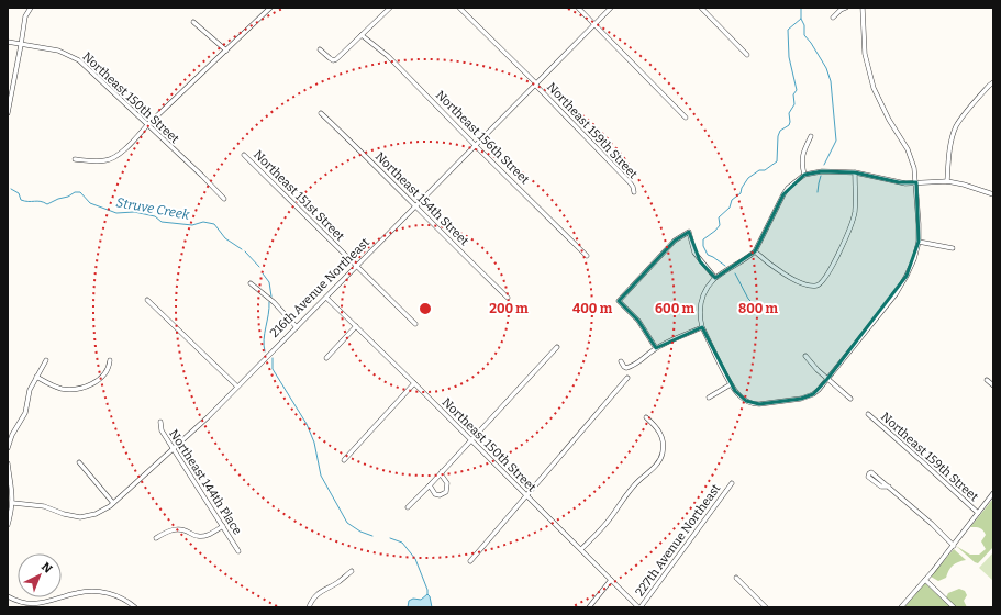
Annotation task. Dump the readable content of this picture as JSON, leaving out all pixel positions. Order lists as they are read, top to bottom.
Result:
{
  "streets": {
    "street": [
      "Northeast 150th Street",
      "Northeast 159th Street",
      "Northeast 156th Street",
      "Northeast 151st Street",
      "Northeast 154th Street",
      "216th Avenue Northeast",
      "Northeast 144th Place",
      "227th Avenue Northeast"
    ]
  },
  "crossings": [
    ["Northeast 150th Street", "216th Avenue Northeast"],
    ["Northeast 150th Street", "227th Avenue Northeast"],
    ["Northeast 159th Street", "216th Avenue Northeast"],
    ["Northeast 156th Street", "216th Avenue Northeast"],
    ["Northeast 151st Street", "216th Avenue Northeast"],
    ["Northeast 154th Street", "216th Avenue Northeast"],
    ["216th Avenue Northeast", "Northeast 144th Place"]
  ],
  "water": ["Struve Creek"],
  "north": "top right",
  "rings": [
    "200 m",
    "400 m",
    "600 m",
    "800 m"
  ]
}
